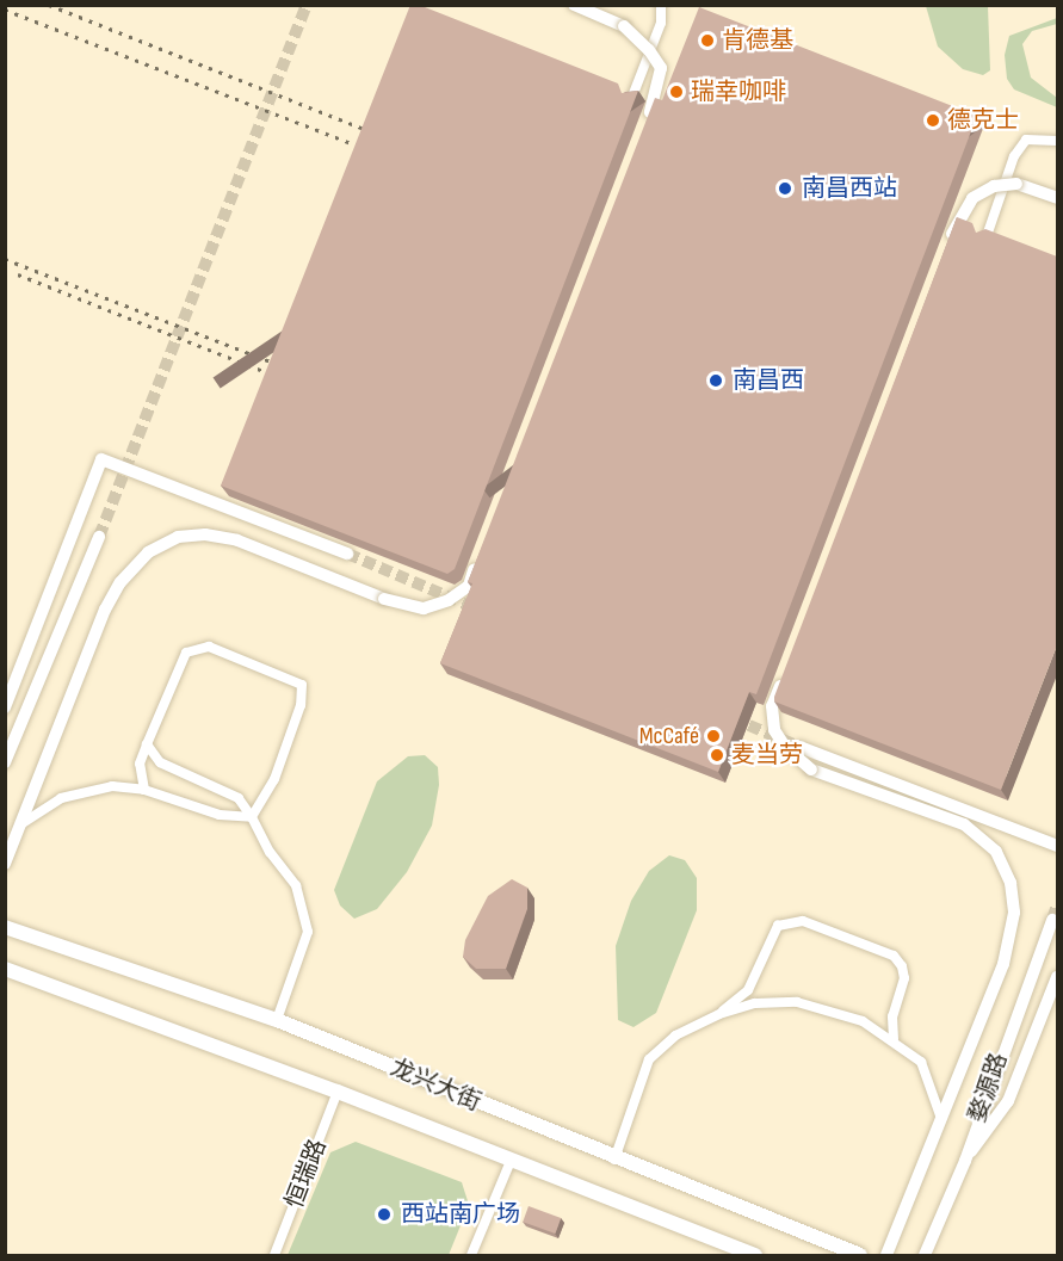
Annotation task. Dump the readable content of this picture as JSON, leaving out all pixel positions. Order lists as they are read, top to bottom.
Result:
{
  "streets": {
    "main road": ["龙兴大街"],
    "street": ["婺源路", "恒瑞路"]
  },
  "crossings": [
    ["龙兴大街", "恒瑞路"]
  ],
  "places": [
    "肯德基",
    "瑞幸咖啡",
    "德克士",
    "南昌西站",
    "南昌西",
    "McCafé",
    "麦当劳",
    "西站南广场"
  ]
}
